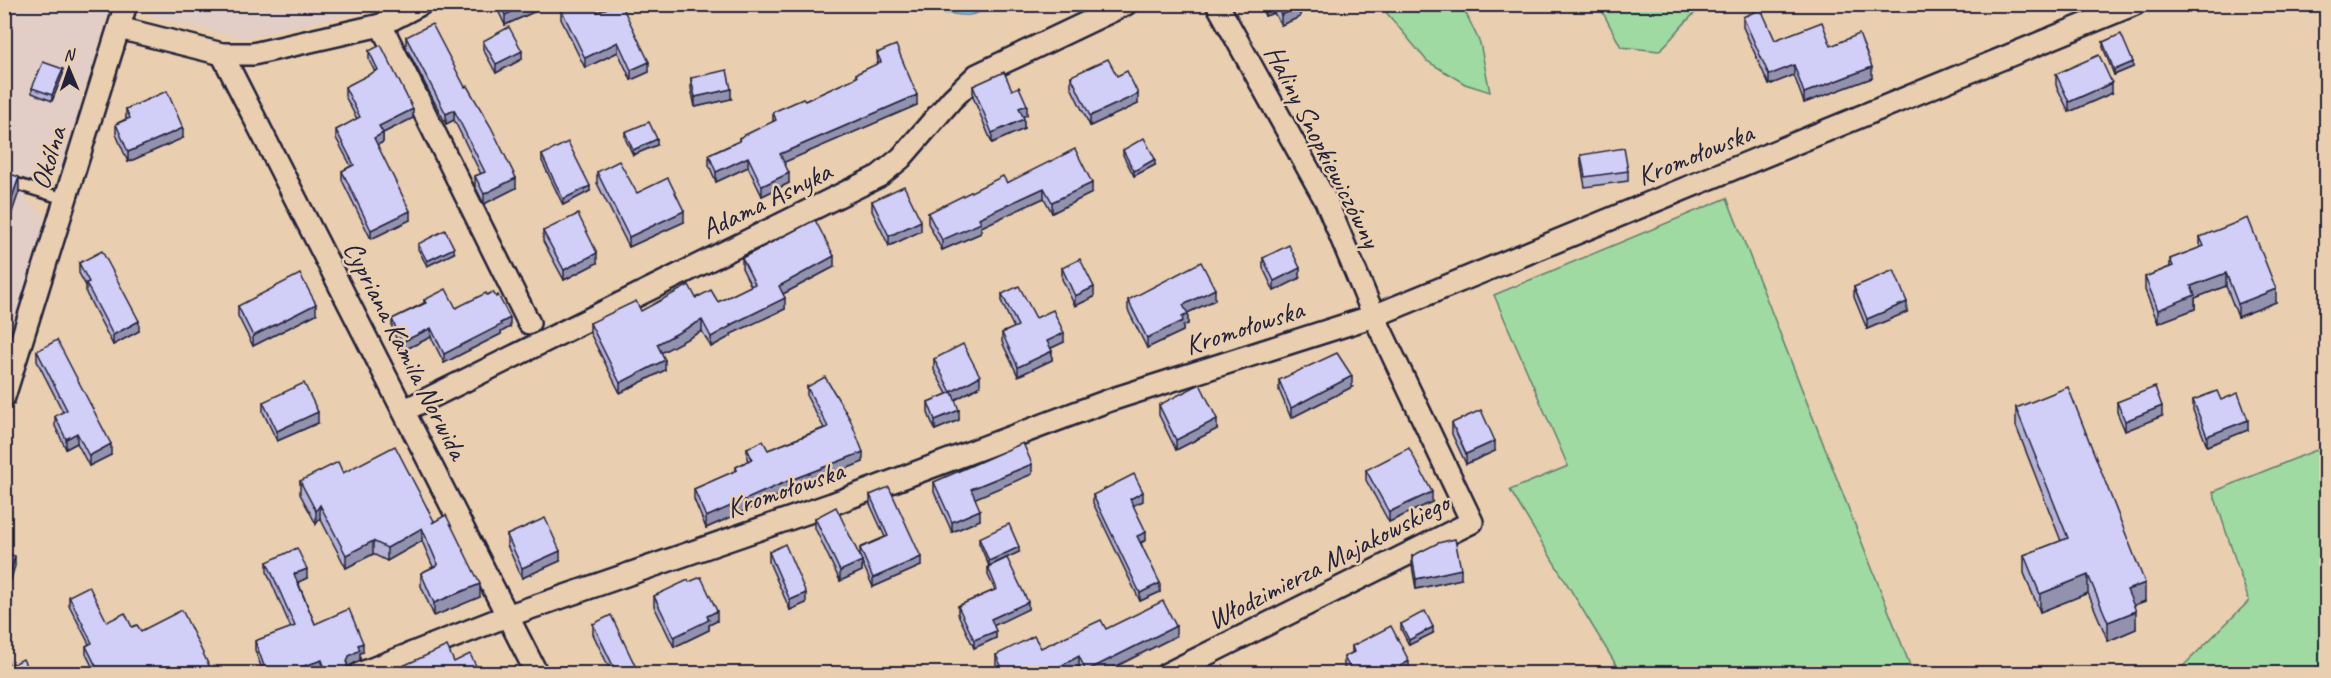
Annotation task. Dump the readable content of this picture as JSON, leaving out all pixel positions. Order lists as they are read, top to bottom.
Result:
{
  "streets": {
    "street": [
      "Haliny Snopkiewiczówny",
      "Kromołowska",
      "Okólna",
      "Adama Asnyka",
      "Cypriana Kamila Norwida",
      "Włodzimierza Majakowskiego"
    ]
  },
  "crossings": [
    ["Haliny Snopkiewiczówny", "Kromołowska"],
    ["Haliny Snopkiewiczówny", "Włodzimierza Majakowskiego"],
    ["Kromołowska", "Cypriana Kamila Norwida"],
    ["Kromołowska", "Włodzimierza Majakowskiego"],
    ["Adama Asnyka", "Cypriana Kamila Norwida"]
  ],
  "north": "top"
}
